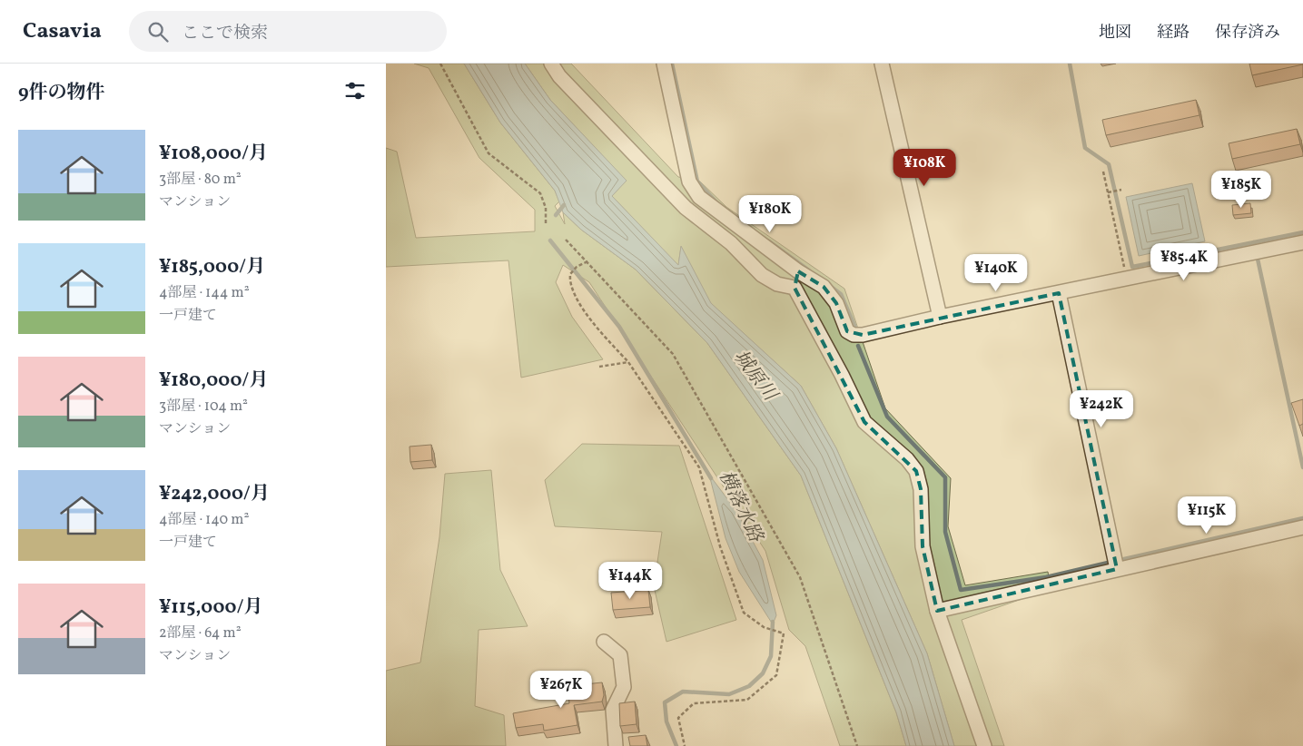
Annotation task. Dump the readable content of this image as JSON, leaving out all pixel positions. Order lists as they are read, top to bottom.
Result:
{
  "water": ["城原川", "横落水路"],
  "page": {
    "header": "Casavia",
    "search": "ここで検索",
    "nav": ["地図", "経路", "保存済み"],
    "heading": "9件の物件",
    "list": [
      {
        "name": "¥108,000/月",
        "note": "3部屋 · 80 m² · マンション"
      },
      {
        "name": "¥185,000/月",
        "note": "4部屋 · 144 m² · 一戸建て"
      },
      {
        "name": "¥180,000/月",
        "note": "3部屋 · 104 m² · マンション"
      },
      {
        "name": "¥242,000/月",
        "note": "4部屋 · 140 m² · 一戸建て"
      },
      {
        "name": "¥115,000/月",
        "note": "2部屋 · 64 m² · マンション"
      }
    ],
    "price": [
      "¥108K",
      "¥185K",
      "¥180K",
      "¥85.4K",
      "¥140K",
      "¥242K",
      "¥115K",
      "¥144K",
      "¥267K"
    ]
  }
}
